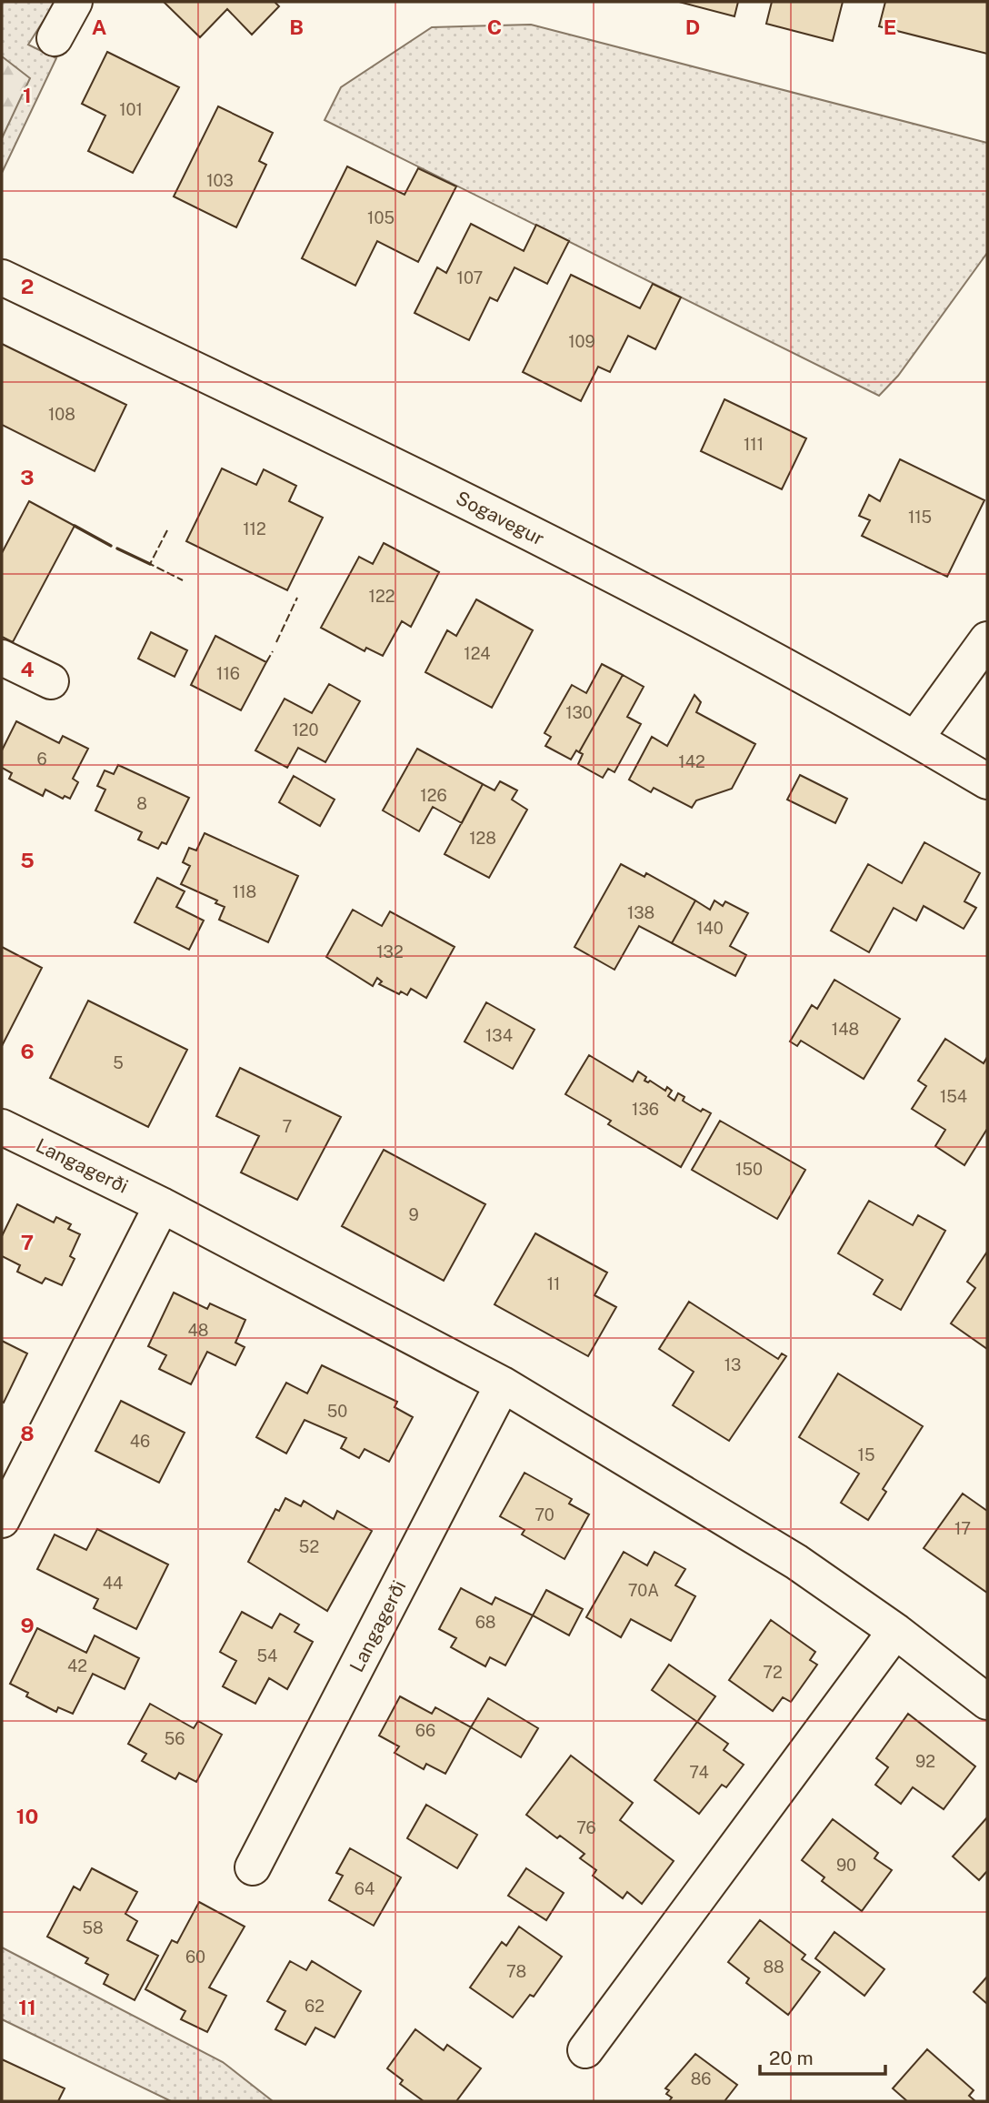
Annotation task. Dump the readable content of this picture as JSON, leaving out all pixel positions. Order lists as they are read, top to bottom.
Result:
{
  "streets": {
    "street": ["Sogavegur", "Langagerði"]
  },
  "house_numbers": [
    "101",
    "103",
    "105",
    "107",
    "109",
    "108",
    "111",
    "115",
    "112",
    "122",
    "124",
    "116",
    "130",
    "120",
    "6",
    "142",
    "126",
    "8",
    "128",
    "118",
    "138",
    "140",
    "132",
    "148",
    "134",
    "5",
    "154",
    "136",
    "7",
    "150",
    "9",
    "11",
    "48",
    "13",
    "50",
    "46",
    "15",
    "70",
    "17",
    "52",
    "44",
    "70A",
    "68",
    "54",
    "42",
    "72",
    "66",
    "56",
    "92",
    "74",
    "76",
    "90",
    "64",
    "58",
    "60",
    "88",
    "78",
    "62",
    "86"
  ],
  "scale_bar": "20 m",
  "grid": {
    "columns": [
      "A",
      "B",
      "C",
      "D",
      "E"
    ],
    "rows": [
      "1",
      "2",
      "3",
      "4",
      "5",
      "6",
      "7",
      "8",
      "9",
      "10",
      "11"
    ]
  }
}
